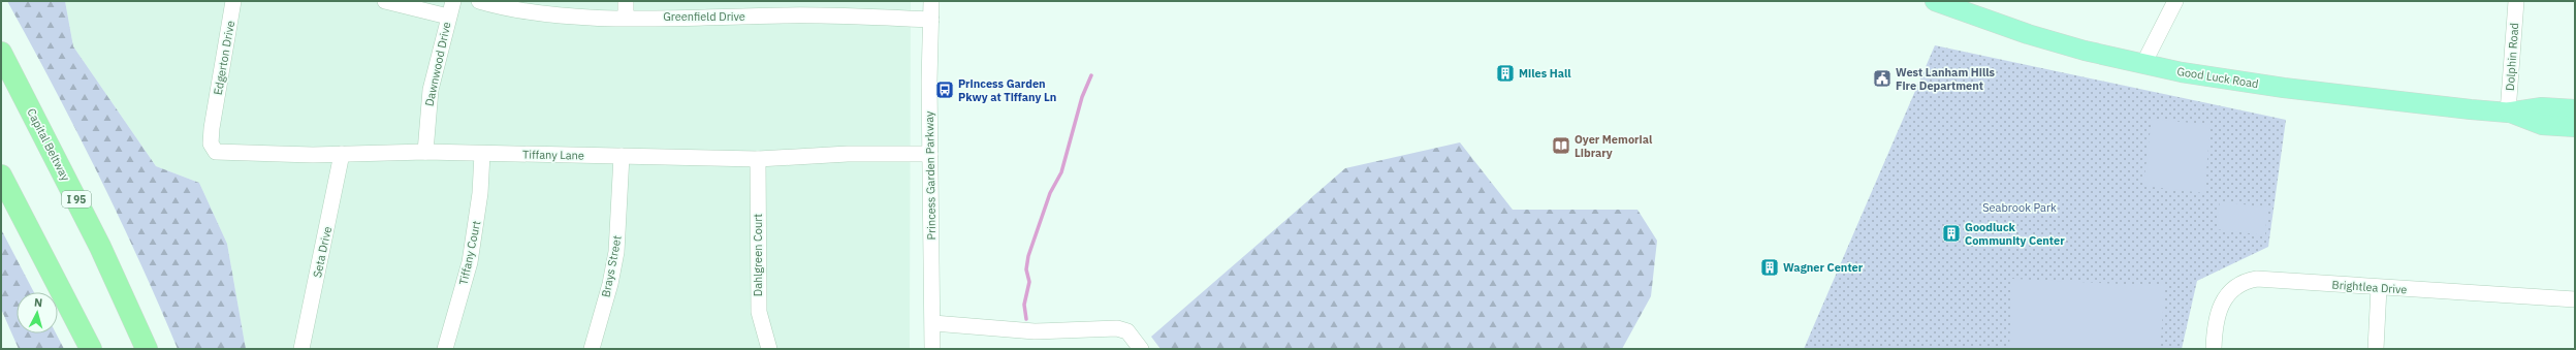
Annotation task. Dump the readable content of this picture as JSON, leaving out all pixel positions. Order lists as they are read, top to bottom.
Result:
{
  "streets": {
    "highway": ["Capital Beltway", "I 95"],
    "main road": ["Good Luck Road"],
    "street": [
      "Greenfield Drive",
      "Dolphin Road",
      "Edgerton Drive",
      "Dawnwood Drive",
      "Tiffany Lane",
      "Princess Garden Parkway",
      "Seta Drive",
      "Tiffany Court",
      "Dahlgreen Court",
      "Brays Street",
      "Brightlea Drive"
    ]
  },
  "crossings": [
    ["Greenfield Drive", "Princess Garden Parkway"],
    ["Dolphin Road", "Good Luck Road"],
    ["Edgerton Drive", "Tiffany Lane"],
    ["Dawnwood Drive", "Tiffany Lane"],
    ["Tiffany Lane", "Princess Garden Parkway"],
    ["Tiffany Lane", "Seta Drive"],
    ["Tiffany Lane", "Tiffany Court"],
    ["Tiffany Lane", "Dahlgreen Court"],
    ["Tiffany Lane", "Brays Street"]
  ],
  "parks": ["Seabrook Park"],
  "places": {
    "building": ["Miles Hall", "Goodluck Community Center", "Wagner Center"],
    "public building": ["West Lanham Hills Fire Department"],
    "bus stop": ["Princess Garden Pkwy at Tiffany Ln"],
    "library": ["Oyer Memorial Library"]
  },
  "north": "top"
}
